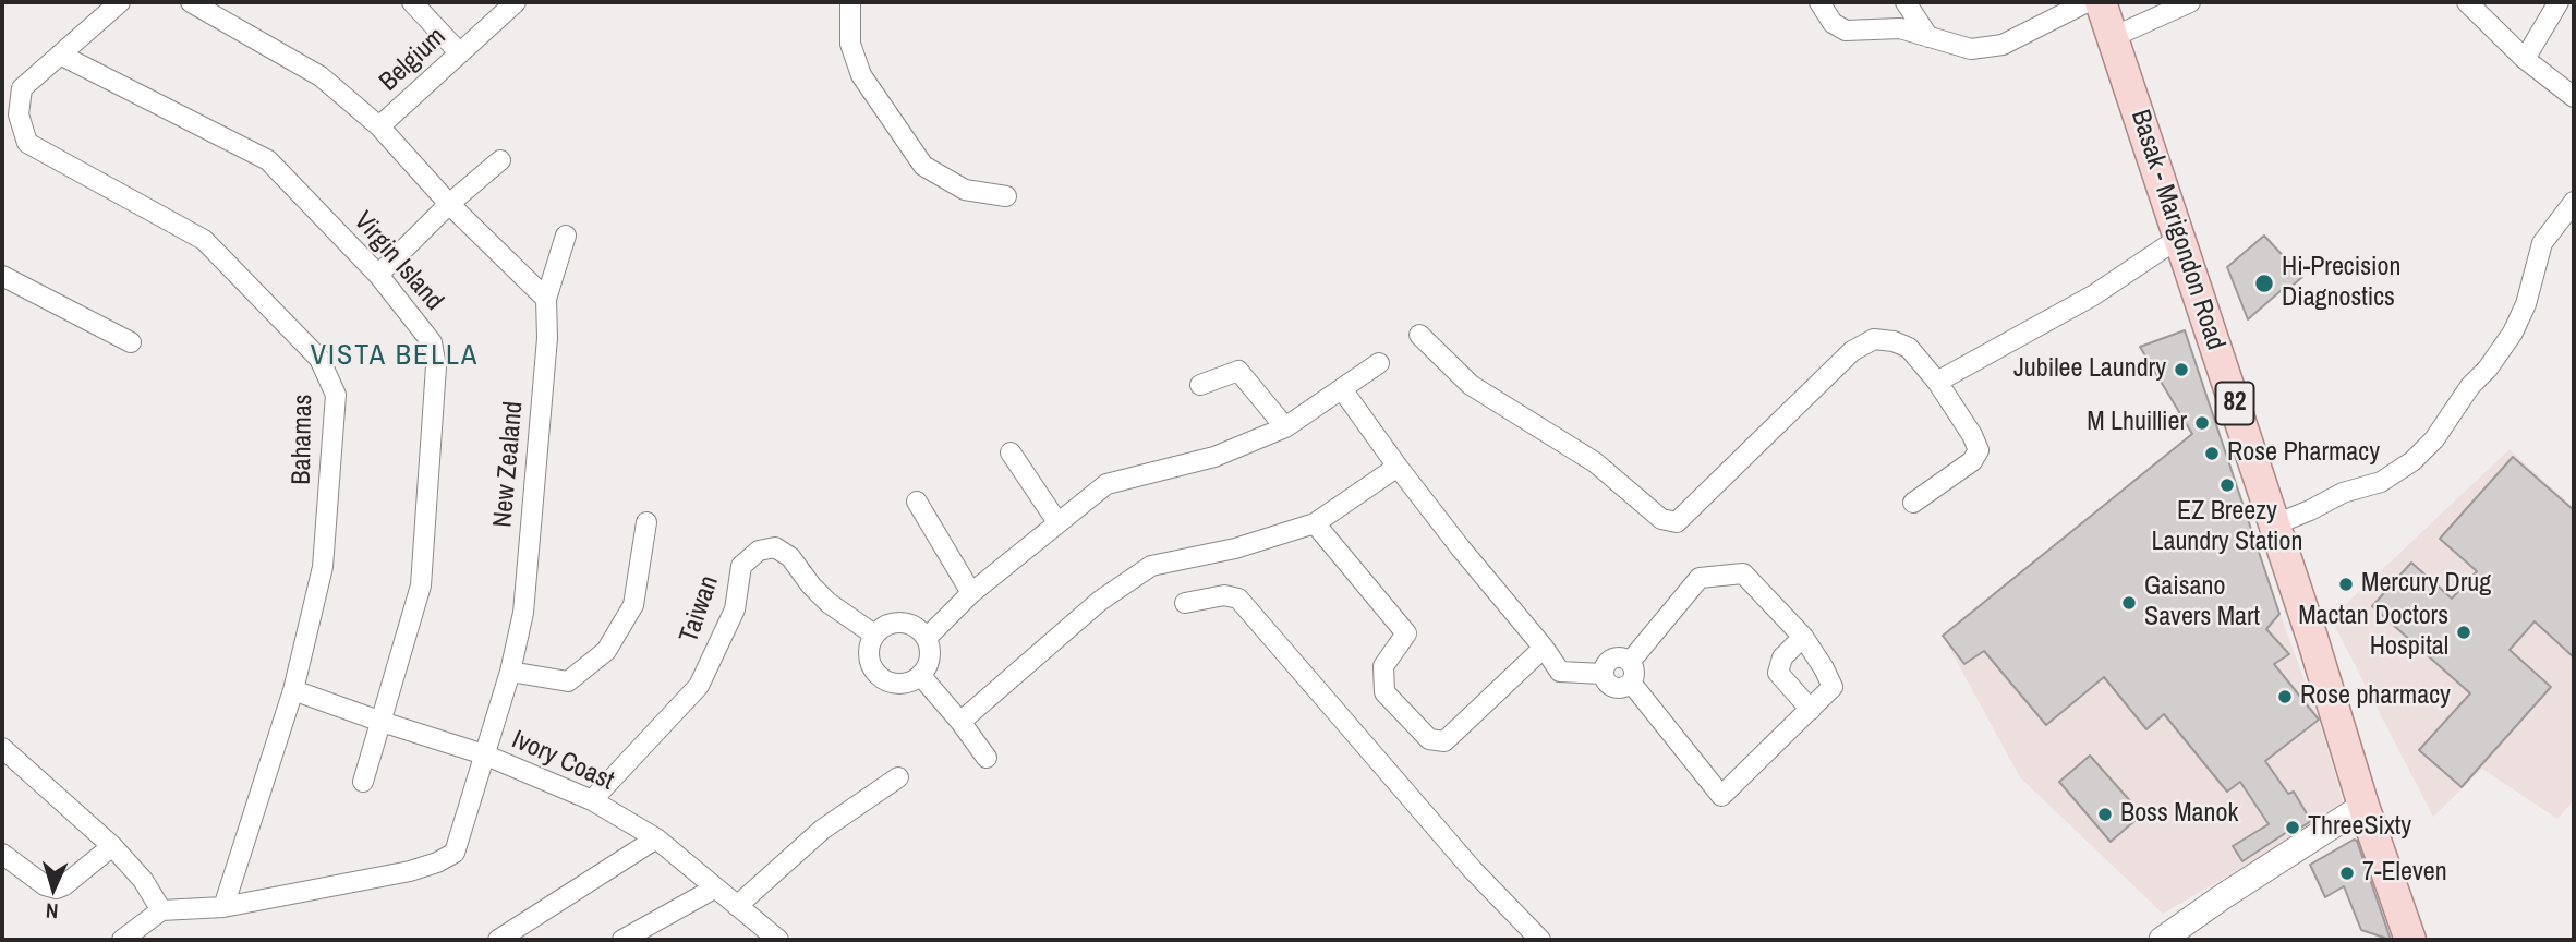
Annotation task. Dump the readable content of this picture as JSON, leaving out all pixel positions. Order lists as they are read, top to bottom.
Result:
{
  "streets": {
    "main road": ["Basak - Marigondon Road", "82"],
    "street": [
      "Belgium",
      "Virgin Island",
      "Bahamas",
      "New Zealand",
      "Taiwan",
      "Ivory Coast"
    ]
  },
  "crossings": [
    ["Basak - Marigondon Road", "82"],
    ["Virgin Island", "Bahamas"],
    ["Virgin Island", "Ivory Coast"],
    ["Bahamas", "New Zealand"],
    ["Bahamas", "Ivory Coast"],
    ["New Zealand", "Ivory Coast"],
    ["Taiwan", "Ivory Coast"]
  ],
  "districts": ["VISTA BELLA"],
  "places": [
    "Hi-Precision Diagnostics",
    "Jubilee Laundry",
    "M Lhuillier",
    "Rose Pharmacy",
    "EZ Breezy Laundry Station",
    "Mercury Drug",
    "Gaisano Savers Mart",
    "Mactan Doctors Hospital",
    "Rose pharmacy",
    "Boss Manok",
    "ThreeSixty",
    "7-Eleven"
  ],
  "north": "bottom"
}
